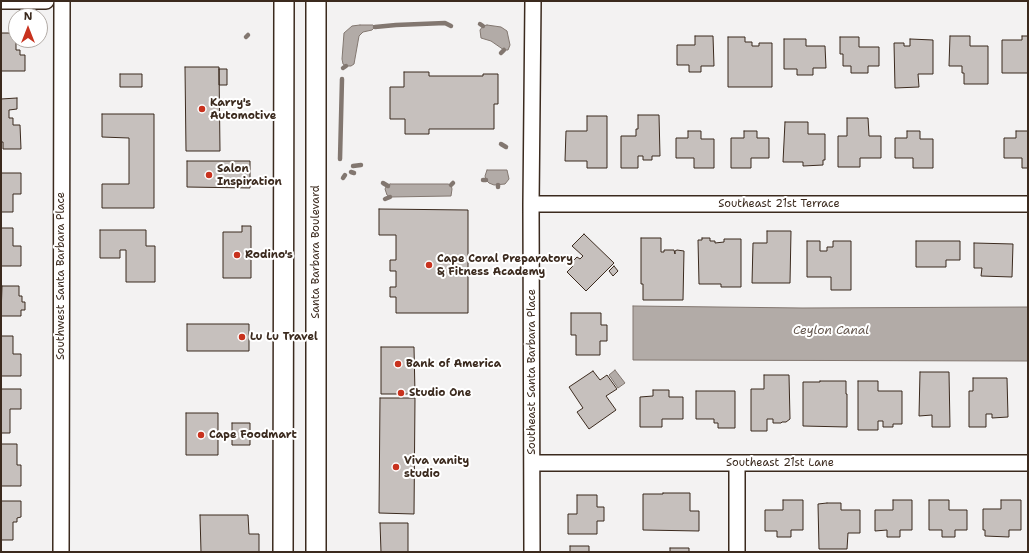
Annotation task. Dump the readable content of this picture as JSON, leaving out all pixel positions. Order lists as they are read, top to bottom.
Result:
{
  "streets": {
    "main road": ["Santa Barbara Boulevard"],
    "street": [
      "Southeast 21st Terrace",
      "Southwest Santa Barbara Place",
      "Southeast Santa Barbara Place",
      "Southeast 21st Lane"
    ]
  },
  "crossings": [
    ["Southeast 21st Terrace", "Southeast Santa Barbara Place"],
    ["Southeast Santa Barbara Place", "Southeast 21st Lane"]
  ],
  "water": ["Ceylon Canal"],
  "places": [
    "Karry's Automotive",
    "Salon Inspiration",
    "Rodino's",
    "Cape Coral Preparatory & Fitness Academy",
    "Lu Lu Travel",
    "Bank of America",
    "Studio One",
    "Cape Foodmart",
    "Viva vanity studio"
  ],
  "north": "top"
}
